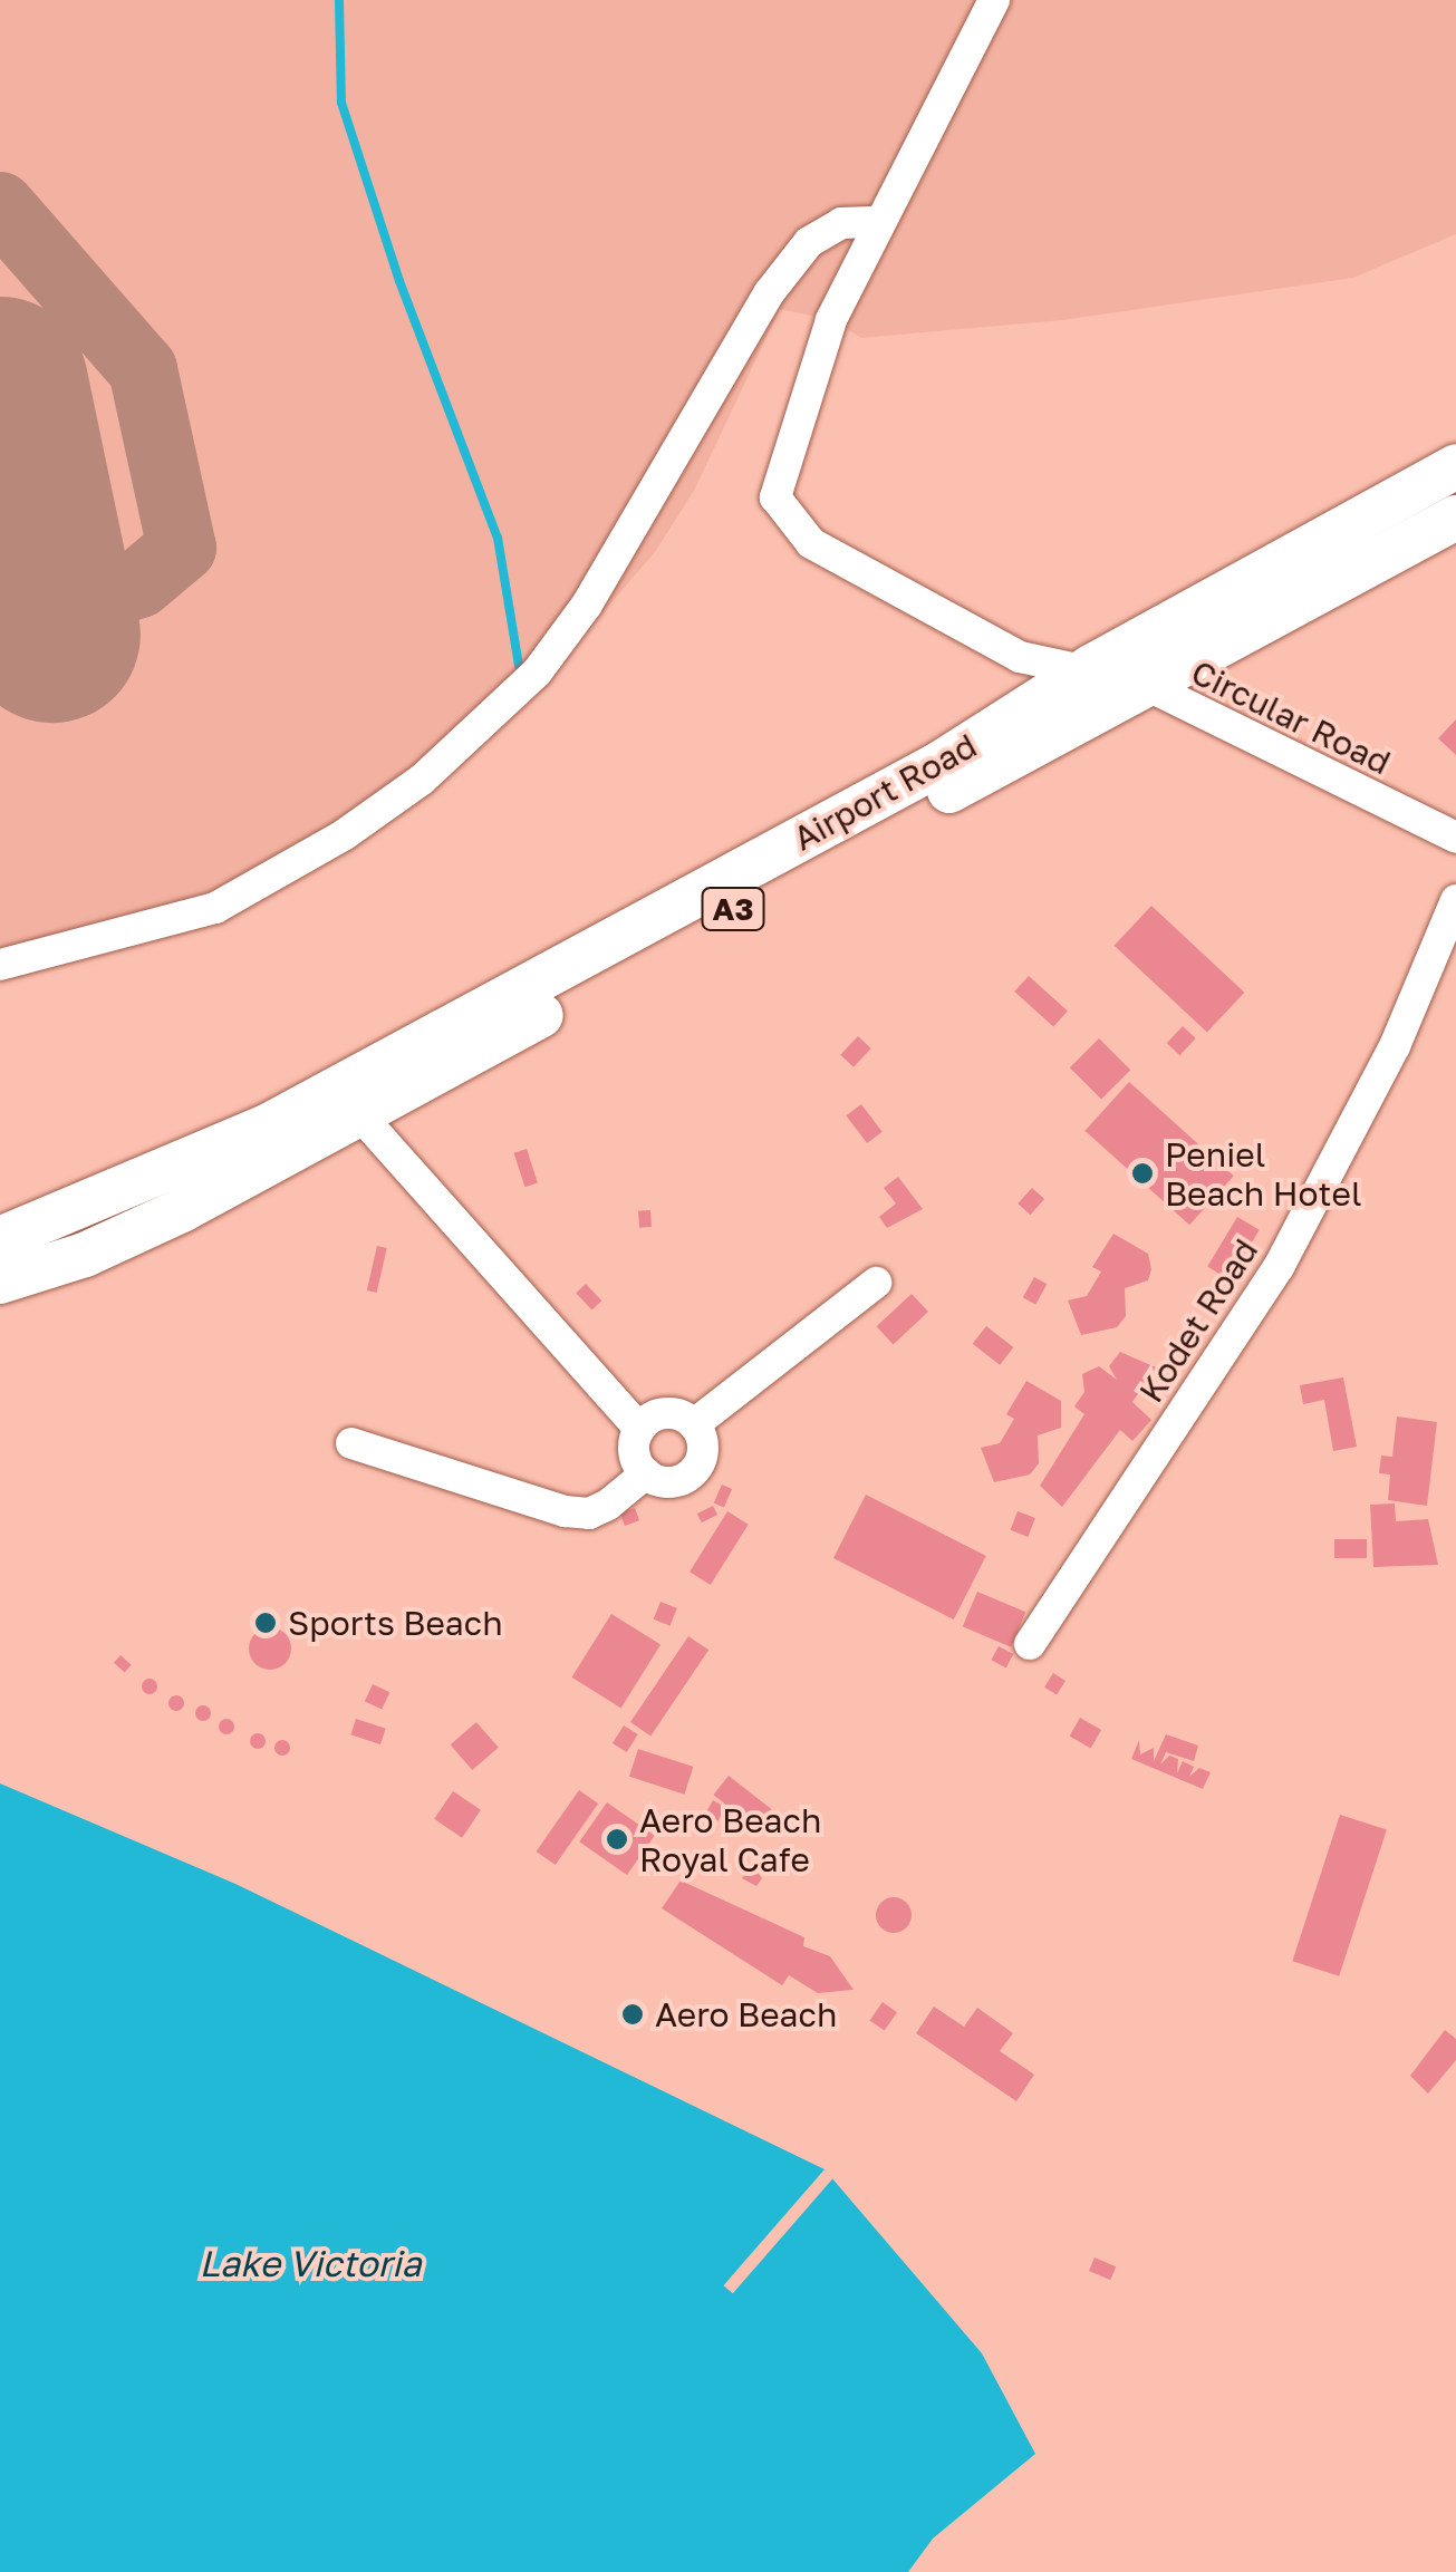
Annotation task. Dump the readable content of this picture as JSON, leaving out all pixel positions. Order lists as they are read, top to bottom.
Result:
{
  "streets": {
    "highway": ["Airport Road", "A3"],
    "street": ["Circular Road", "Kodet Road"]
  },
  "crossings": [
    ["Circular Road", "Airport Road"]
  ],
  "water": ["Lake Victoria"],
  "places": [
    "Peniel Beach Hotel",
    "Sports Beach",
    "Aero Beach Royal Cafe",
    "Aero Beach"
  ]
}
